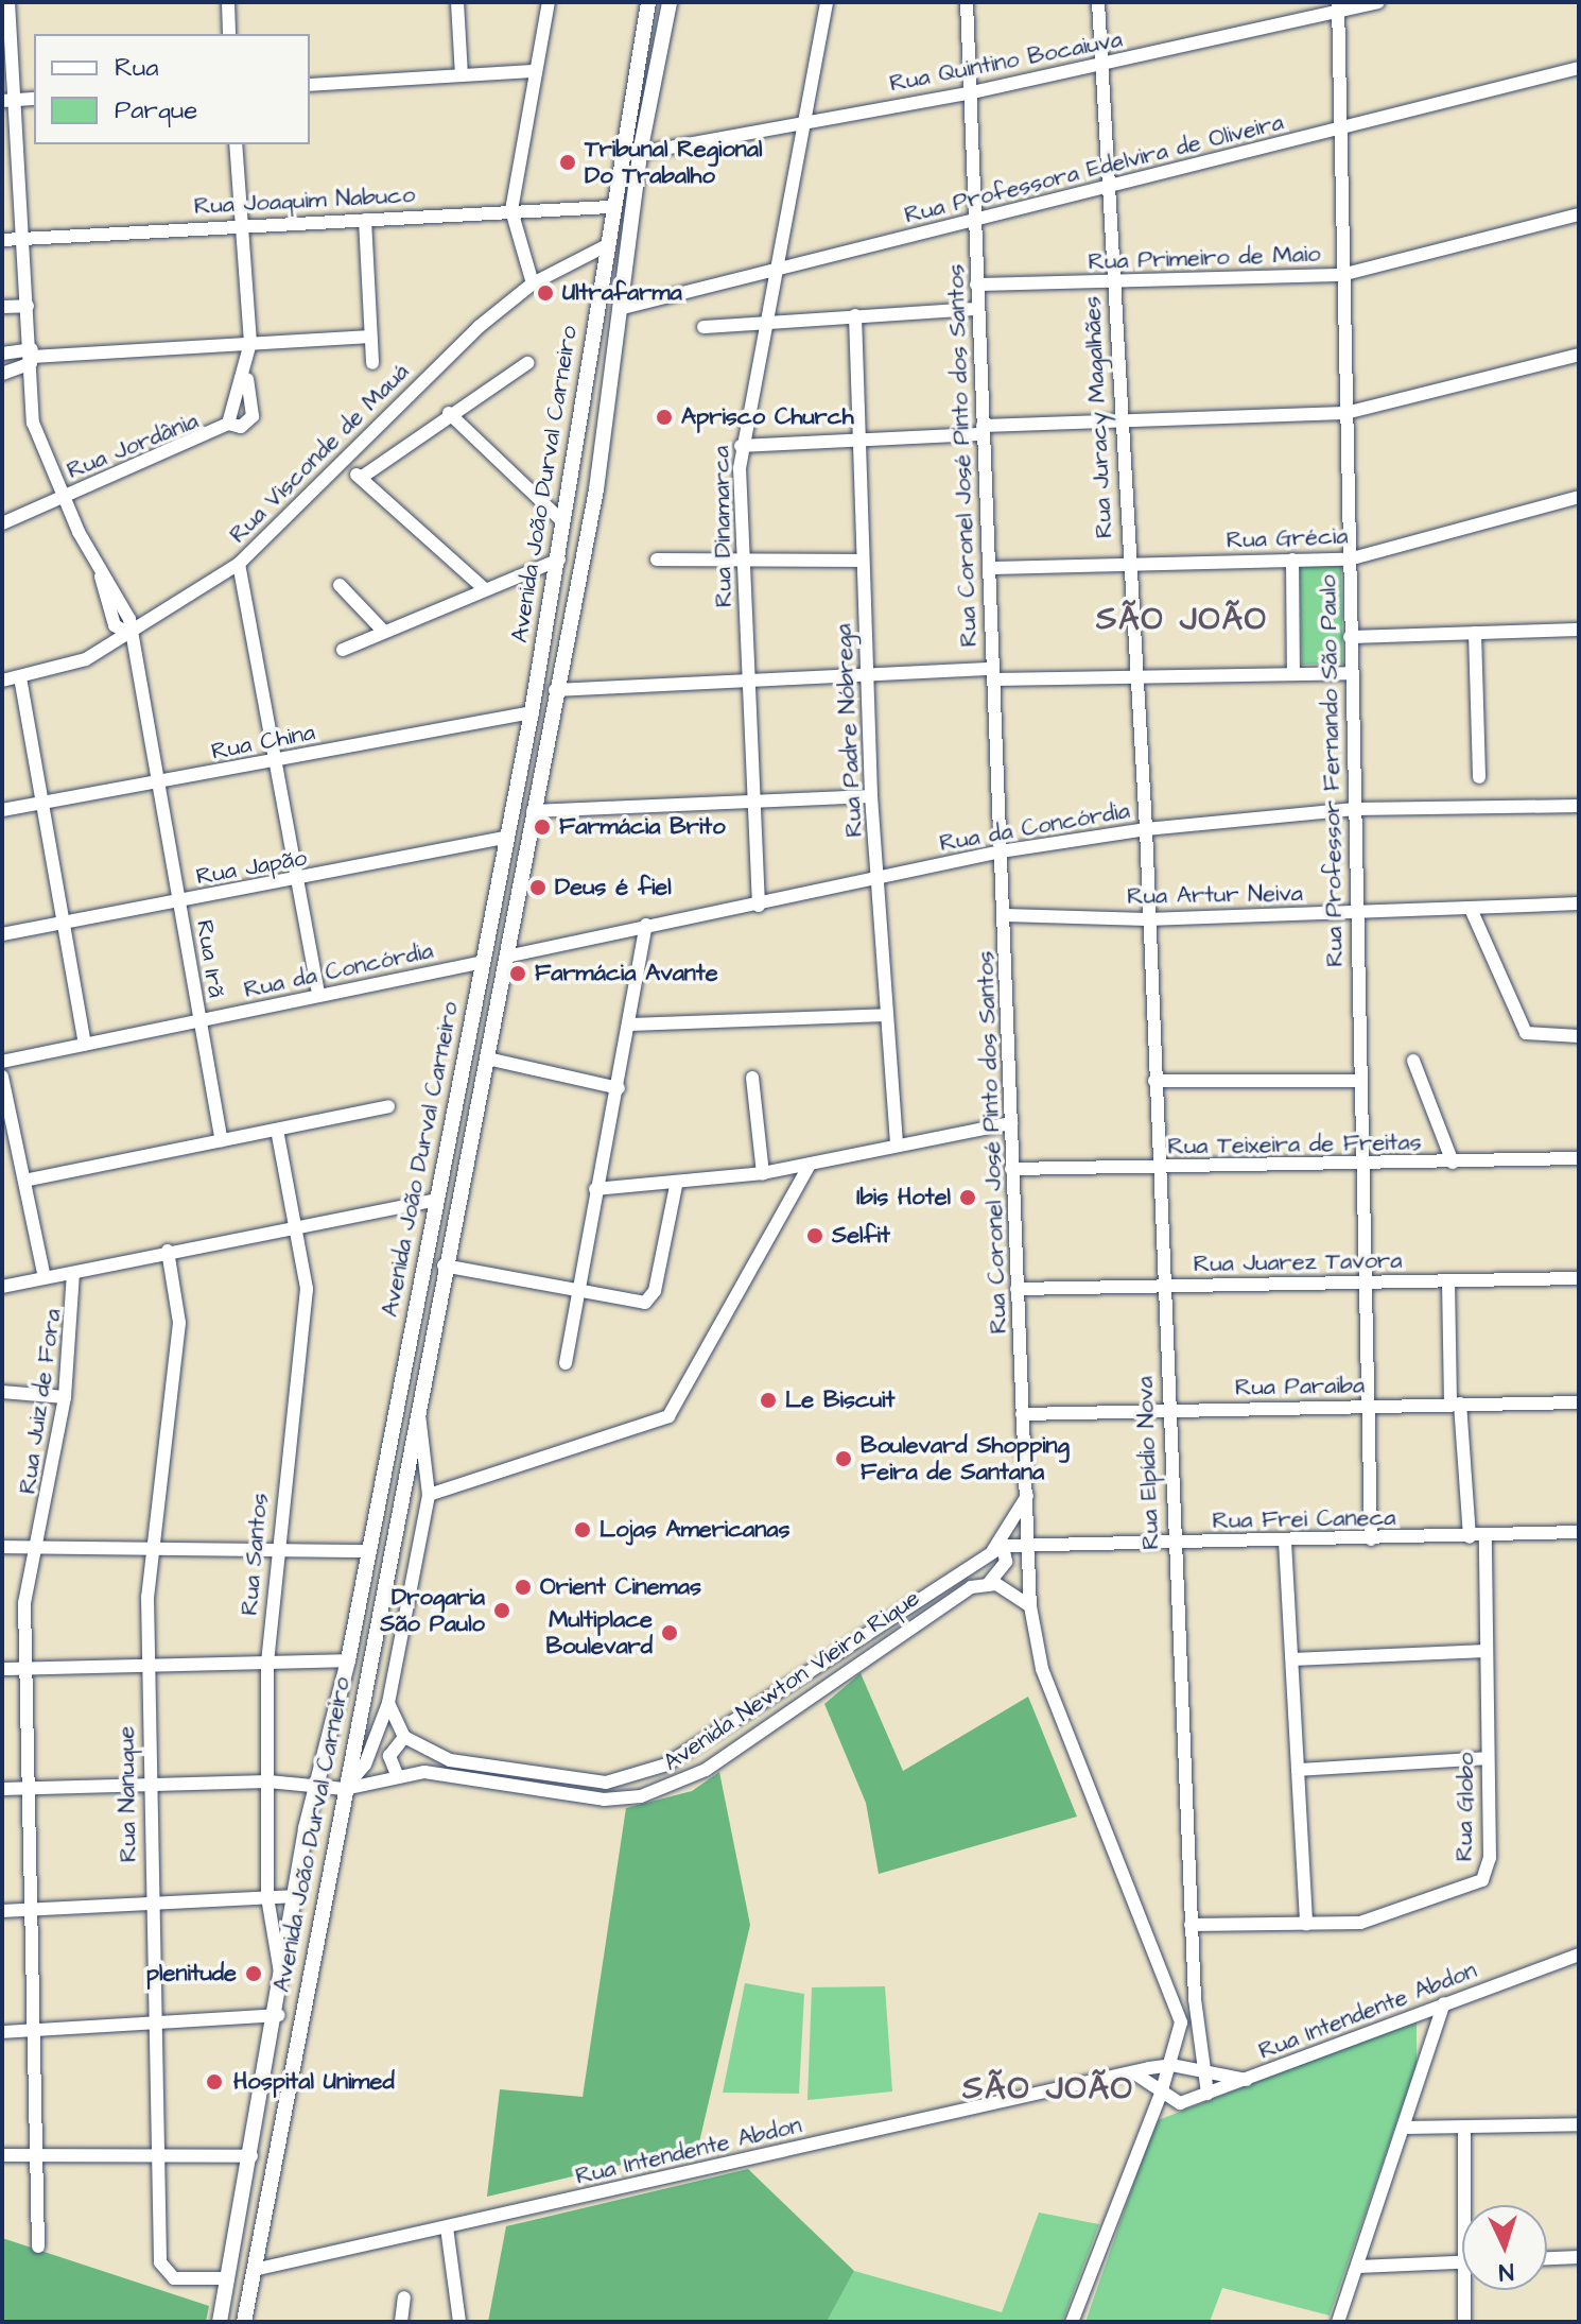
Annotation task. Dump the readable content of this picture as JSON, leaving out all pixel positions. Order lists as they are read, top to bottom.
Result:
{
  "streets": {
    "main road": ["Avenida João Durval Carneiro"],
    "street": [
      "Rua Quintino Bocaiuva",
      "Rua Professora Edelvira de Oliveira",
      "Rua Joaquim Nabuco",
      "Rua Primeiro de Maio",
      "Rua Juracy Magalhães",
      "Rua Jordânia",
      "Rua Visconde de Mauá",
      "Rua Coronel José Pinto dos Santos",
      "Rua Dinamarca",
      "Rua Grécia",
      "Rua Padre Nóbrega",
      "Rua China",
      "Rua Professor Fernando São Paulo",
      "Rua da Concórdia",
      "Rua Japão",
      "Rua Artur Neiva",
      "Rua Irã",
      "Rua Teixeira de Freitas",
      "Rua Juarez Tavora",
      "Rua Paraiba",
      "Rua Juiz de Fora",
      "Rua Elpídio Nova",
      "Rua Frei Caneca",
      "Rua Santos",
      "Avenida Newton Vieira Rique",
      "Rua Nanuque",
      "Rua Globo",
      "Rua Intendente Abdon"
    ]
  },
  "crossings": [
    ["Rua Quintino Bocaiuva", "Rua Juracy Magalhães"],
    ["Rua Quintino Bocaiuva", "Rua Coronel José Pinto dos Santos"],
    ["Rua Quintino Bocaiuva", "Avenida João Durval Carneiro"],
    ["Rua Quintino Bocaiuva", "Rua Dinamarca"],
    ["Rua Quintino Bocaiuva", "Rua Professor Fernando São Paulo"],
    ["Rua Professora Edelvira de Oliveira", "Rua Juracy Magalhães"],
    ["Rua Professora Edelvira de Oliveira", "Rua Coronel José Pinto dos Santos"],
    ["Rua Professora Edelvira de Oliveira", "Avenida João Durval Carneiro"],
    ["Rua Professora Edelvira de Oliveira", "Rua Dinamarca"],
    ["Rua Professora Edelvira de Oliveira", "Rua Professor Fernando São Paulo"],
    ["Rua Joaquim Nabuco", "Rua Jordânia"],
    ["Rua Joaquim Nabuco", "Avenida João Durval Carneiro"],
    ["Rua Joaquim Nabuco", "Rua Irã"],
    ["Rua Primeiro de Maio", "Rua Juracy Magalhães"],
    ["Rua Primeiro de Maio", "Rua Coronel José Pinto dos Santos"],
    ["Rua Primeiro de Maio", "Rua Professor Fernando São Paulo"],
    ["Rua Juracy Magalhães", "Rua Grécia"],
    ["Rua Juracy Magalhães", "Rua da Concórdia"],
    ["Rua Juracy Magalhães", "Rua Elpídio Nova"],
    ["Rua Jordânia", "Rua Irã"],
    ["Rua Visconde de Mauá", "Avenida João Durval Carneiro"],
    ["Rua Visconde de Mauá", "Rua Irã"],
    ["Rua Coronel José Pinto dos Santos", "Rua Grécia"],
    ["Rua Coronel José Pinto dos Santos", "Rua da Concórdia"],
    ["Rua Coronel José Pinto dos Santos", "Rua Artur Neiva"],
    ["Rua Coronel José Pinto dos Santos", "Rua Teixeira de Freitas"],
    ["Rua Coronel José Pinto dos Santos", "Rua Juarez Tavora"],
    ["Rua Coronel José Pinto dos Santos", "Rua Paraiba"],
    ["Rua Coronel José Pinto dos Santos", "Rua Frei Caneca"],
    ["Rua Coronel José Pinto dos Santos", "Avenida Newton Vieira Rique"],
    ["Rua Coronel José Pinto dos Santos", "Rua Intendente Abdon"],
    ["Avenida João Durval Carneiro", "Rua China"],
    ["Avenida João Durval Carneiro", "Rua da Concórdia"],
    ["Avenida João Durval Carneiro", "Rua Japão"],
    ["Avenida João Durval Carneiro", "Rua Santos"],
    ["Avenida João Durval Carneiro", "Avenida Newton Vieira Rique"],
    ["Avenida João Durval Carneiro", "Rua Nanuque"],
    ["Avenida João Durval Carneiro", "Rua Intendente Abdon"],
    ["Rua Dinamarca", "Rua da Concórdia"],
    ["Rua Grécia", "Rua Professor Fernando São Paulo"],
    ["Rua Padre Nóbrega", "Rua da Concórdia"],
    ["Rua China", "Rua Irã"],
    ["Rua Professor Fernando São Paulo", "Rua da Concórdia"],
    ["Rua Professor Fernando São Paulo", "Rua Artur Neiva"],
    ["Rua Professor Fernando São Paulo", "Rua Teixeira de Freitas"],
    ["Rua Professor Fernando São Paulo", "Rua Juarez Tavora"],
    ["Rua Professor Fernando São Paulo", "Rua Paraiba"],
    ["Rua Professor Fernando São Paulo", "Rua Frei Caneca"],
    ["Rua da Concórdia", "Rua Irã"],
    ["Rua da Concórdia", "Rua Elpídio Nova"],
    ["Rua Japão", "Rua Irã"],
    ["Rua Artur Neiva", "Rua Elpídio Nova"],
    ["Rua Teixeira de Freitas", "Rua Elpídio Nova"],
    ["Rua Juarez Tavora", "Rua Elpídio Nova"],
    ["Rua Paraiba", "Rua Elpídio Nova"],
    ["Rua Juiz de Fora", "Avenida Newton Vieira Rique"],
    ["Rua Elpídio Nova", "Rua Frei Caneca"],
    ["Rua Elpídio Nova", "Rua Globo"],
    ["Rua Elpídio Nova", "Rua Intendente Abdon"],
    ["Rua Frei Caneca", "Avenida Newton Vieira Rique"],
    ["Rua Frei Caneca", "Rua Globo"],
    ["Rua Santos", "Avenida Newton Vieira Rique"],
    ["Avenida Newton Vieira Rique", "Rua Nanuque"]
  ],
  "districts": ["SÃO JOÃO", "SÃO JOÃO"],
  "places": [
    "Tribunal Regional Do Trabalho",
    "Ultrafarma",
    "Aprisco Church",
    "Farmácia Brito",
    "Deus é fiel",
    "Farmácia Avante",
    "Ibis Hotel",
    "Selfit",
    "Le Biscuit",
    "Boulevard Shopping Feira de Santana",
    "Lojas Americanas",
    "Orient Cinemas",
    "Drogaria São Paulo",
    "Multiplace Boulevard",
    "plenitude",
    "Hospital Unimed"
  ],
  "legend": ["Rua", "Parque"],
  "north": "bottom"
}
